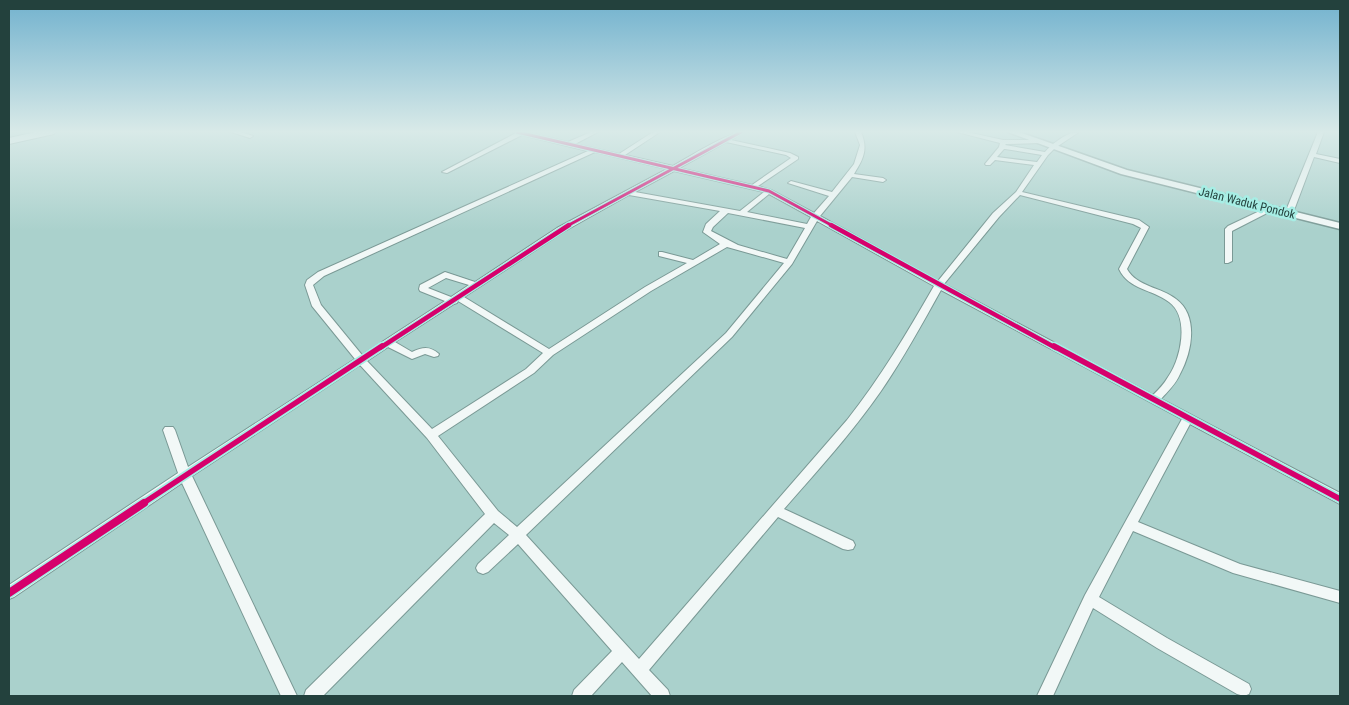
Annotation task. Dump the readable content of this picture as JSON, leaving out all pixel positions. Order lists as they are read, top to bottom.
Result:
{
  "streets": {
    "street": ["Jalan Waduk Pondok"]
  }
}
